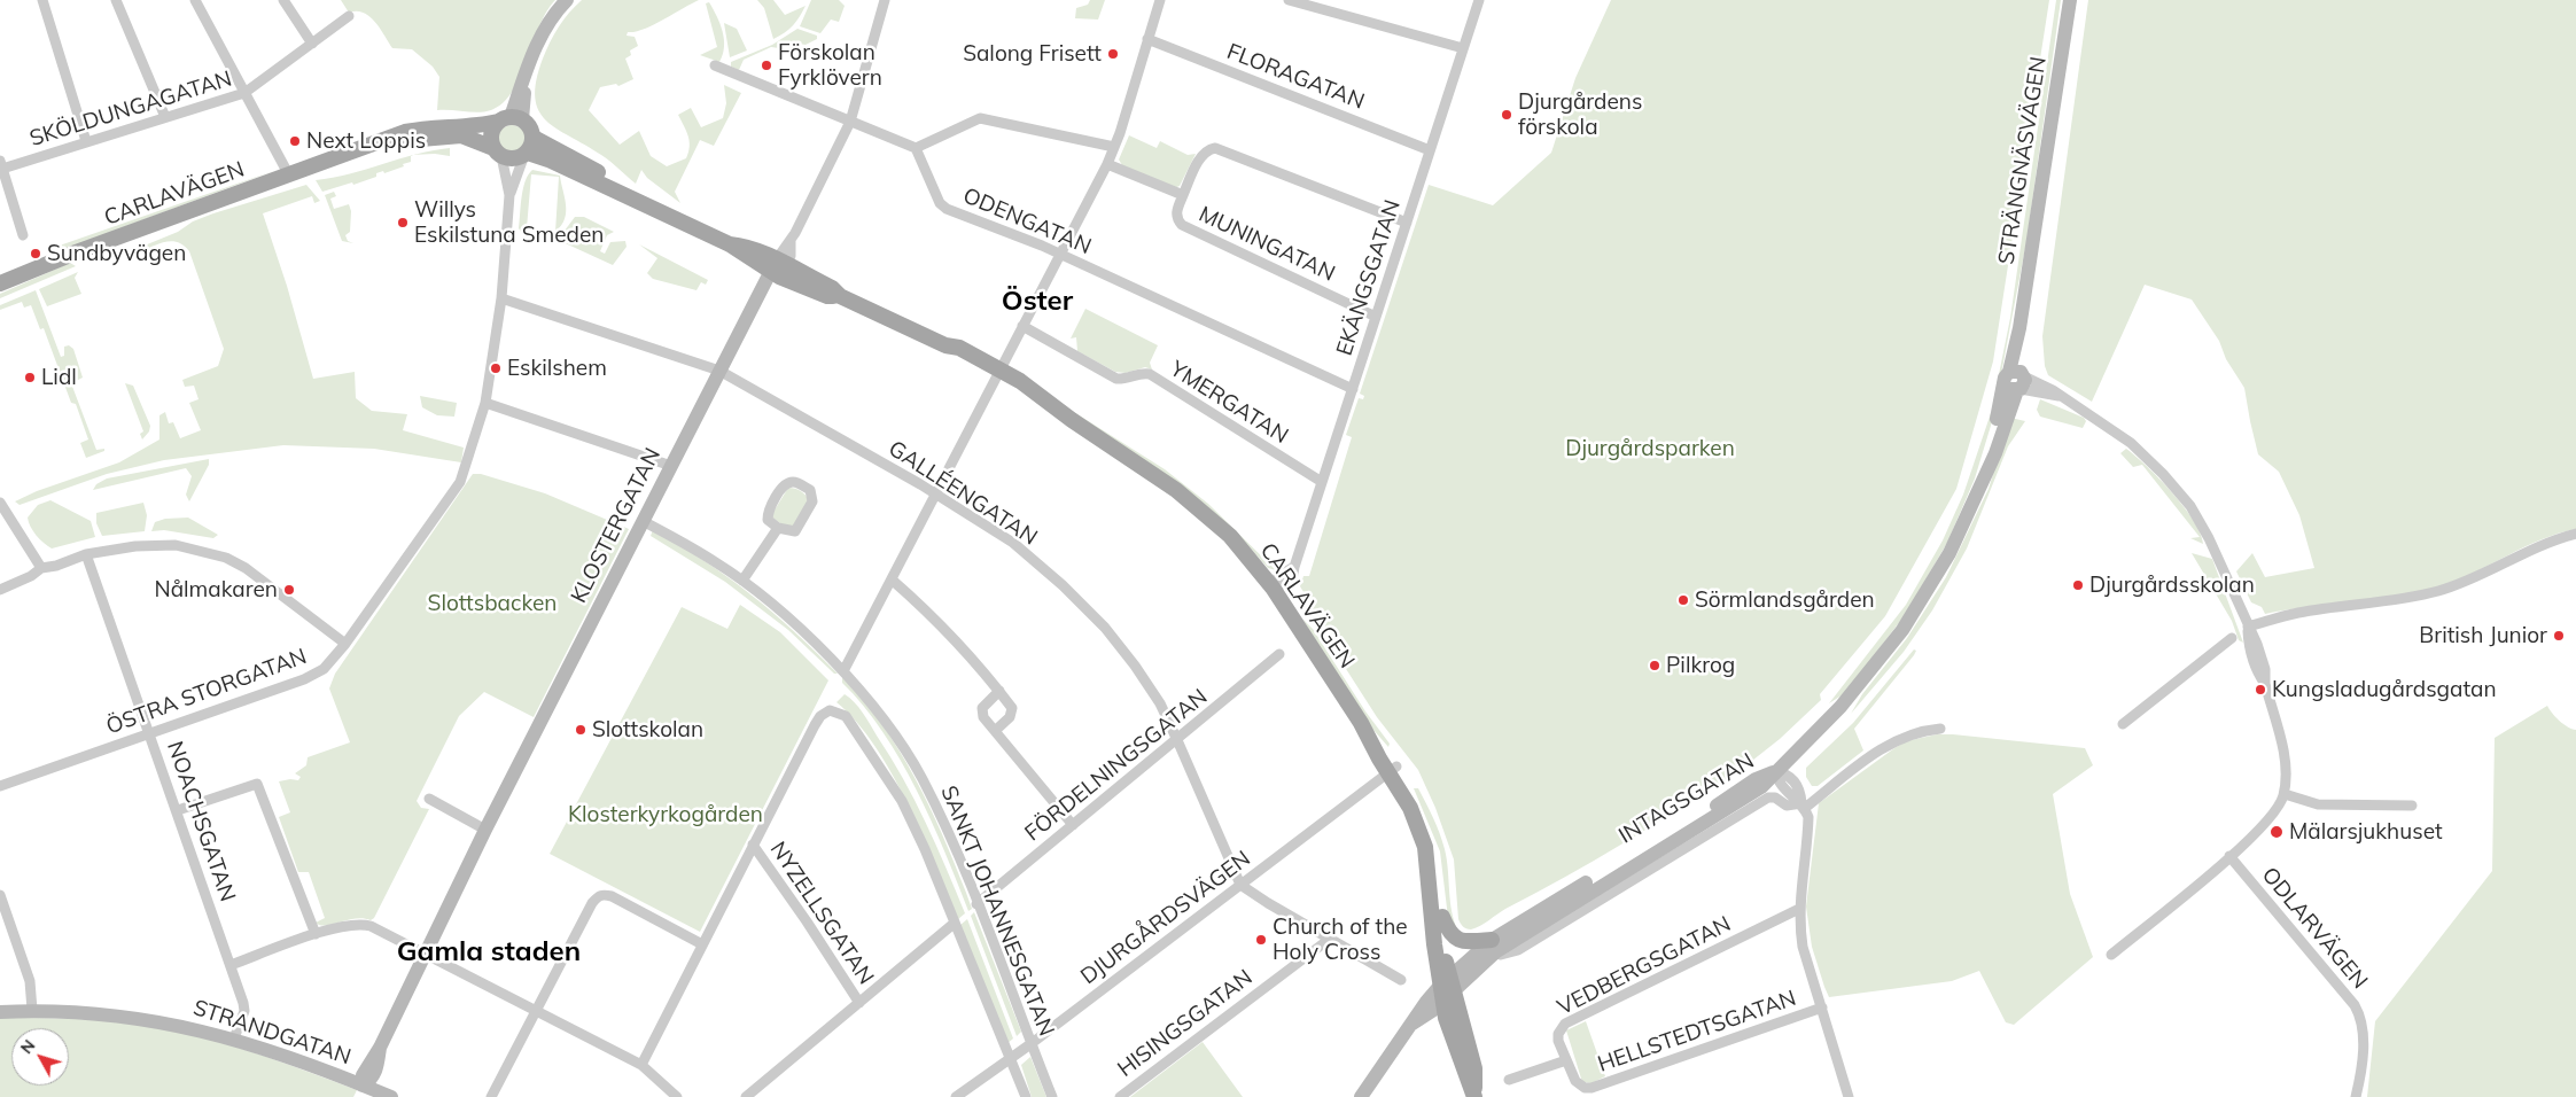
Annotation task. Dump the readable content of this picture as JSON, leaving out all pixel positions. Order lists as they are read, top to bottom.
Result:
{
  "streets": {
    "main road": ["CARLAVÄGEN"],
    "street": [
      "FLORAGATAN",
      "SKÖLDUNGAGATAN",
      "STRÄNGNÄSVÄGEN",
      "ODENGATAN",
      "MUNINGATAN",
      "EKÄNGSGATAN",
      "YMERGATAN",
      "GALLÉENGATAN",
      "KLOSTERGATAN",
      "ÖSTRA STORGATAN",
      "FÖRDELNINGSGATAN",
      "INTAGSGATAN",
      "NOACHSGATAN",
      "SANKT JOHANNESGATAN",
      "NYZELLSGATAN",
      "DJURGÅRDSVÄGEN",
      "ODLARVÄGEN",
      "VEDBERGSGATAN",
      "HISINGSGATAN",
      "HELLSTEDTSGATAN",
      "STRANDGATAN"
    ]
  },
  "crossings": [
    ["FLORAGATAN", "EKÄNGSGATAN"],
    ["STRÄNGNÄSVÄGEN", "INTAGSGATAN"],
    ["CARLAVÄGEN", "EKÄNGSGATAN"],
    ["CARLAVÄGEN", "KLOSTERGATAN"],
    ["CARLAVÄGEN", "INTAGSGATAN"],
    ["CARLAVÄGEN", "DJURGÅRDSVÄGEN"],
    ["ODENGATAN", "EKÄNGSGATAN"],
    ["MUNINGATAN", "EKÄNGSGATAN"],
    ["EKÄNGSGATAN", "YMERGATAN"],
    ["GALLÉENGATAN", "KLOSTERGATAN"],
    ["GALLÉENGATAN", "ÖSTRA STORGATAN"],
    ["GALLÉENGATAN", "FÖRDELNINGSGATAN"],
    ["GALLÉENGATAN", "DJURGÅRDSVÄGEN"],
    ["KLOSTERGATAN", "SANKT JOHANNESGATAN"],
    ["KLOSTERGATAN", "STRANDGATAN"],
    ["ÖSTRA STORGATAN", "NOACHSGATAN"],
    ["FÖRDELNINGSGATAN", "SANKT JOHANNESGATAN"],
    ["NOACHSGATAN", "STRANDGATAN"],
    ["SANKT JOHANNESGATAN", "DJURGÅRDSVÄGEN"],
    ["VEDBERGSGATAN", "HELLSTEDTSGATAN"]
  ],
  "districts": ["Öster", "Gamla staden"],
  "parks": ["Djurgårdsparken", "Slottsbacken", "Klosterkyrkogården"],
  "places": [
    "Salong Frisett",
    "Förskolan Fyrklövern",
    "Djurgårdens förskola",
    "Next Loppis",
    "Willys Eskilstuna Smeden",
    "Sundbyvägen",
    "Eskilshem",
    "Lidl",
    "Djurgårdsskolan",
    "Nålmakaren",
    "Sörmlandsgården",
    "British Junior",
    "Pilkrog",
    "Kungsladugårdsgatan",
    "Slottskolan",
    "Mälarsjukhuset",
    "Church of the Holy Cross"
  ],
  "north": "top left"
}
